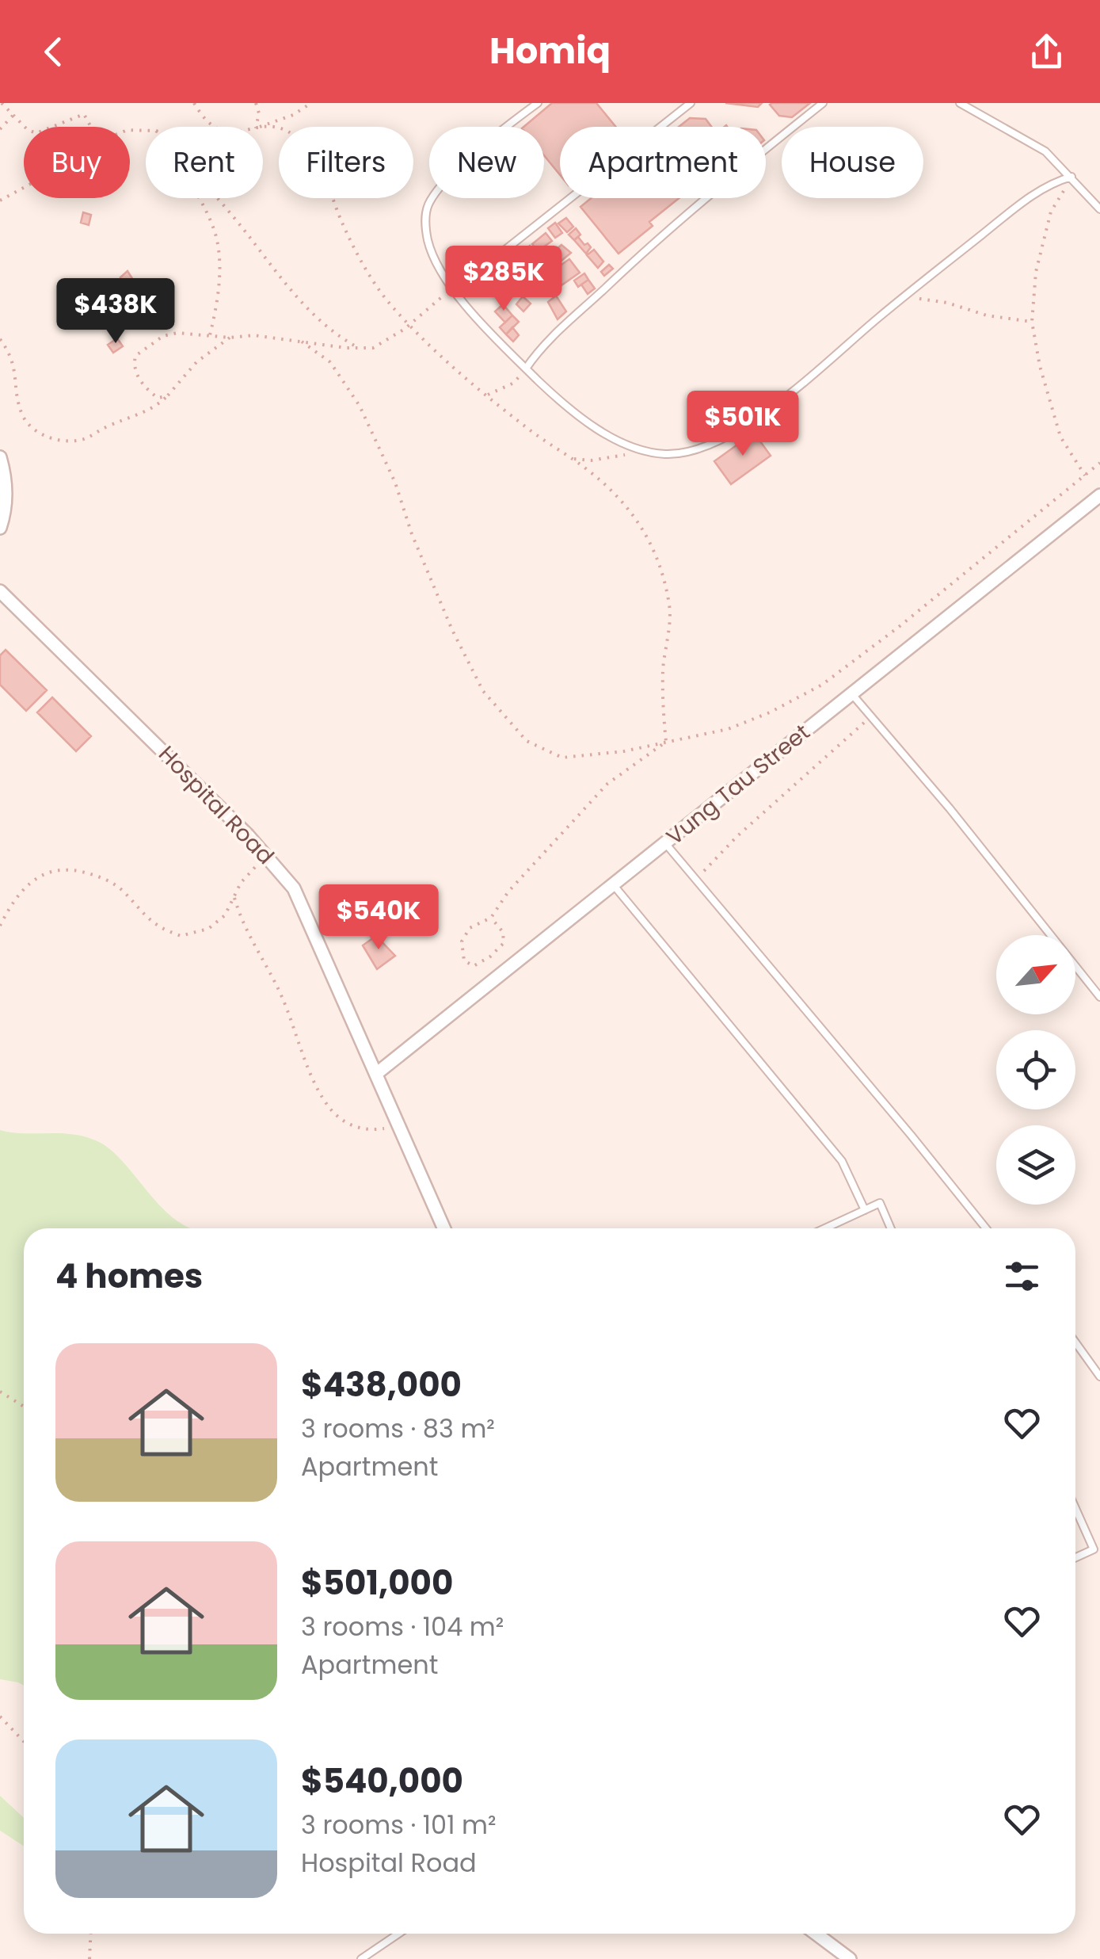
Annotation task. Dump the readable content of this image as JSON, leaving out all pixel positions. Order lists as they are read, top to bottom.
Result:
{
  "streets": {
    "street": ["Vung Tau Street", "Hospital Road"]
  },
  "crossings": [
    ["Vung Tau Street", "Hospital Road"]
  ],
  "north": "top right",
  "page": {
    "header": "Homiq",
    "chip": [
      "Buy",
      "Rent",
      "Filters",
      "New",
      "Apartment",
      "House"
    ],
    "price": [
      "$285K",
      "$438K",
      "$501K",
      "$540K"
    ],
    "heading": "4 homes",
    "list": [
      {
        "name": "$438,000",
        "note": "3 rooms · 83 m² · Apartment"
      },
      {
        "name": "$501,000",
        "note": "3 rooms · 104 m² · Apartment"
      },
      {
        "name": "$540,000",
        "note": "3 rooms · 101 m² · Hospital Road"
      }
    ]
  }
}
